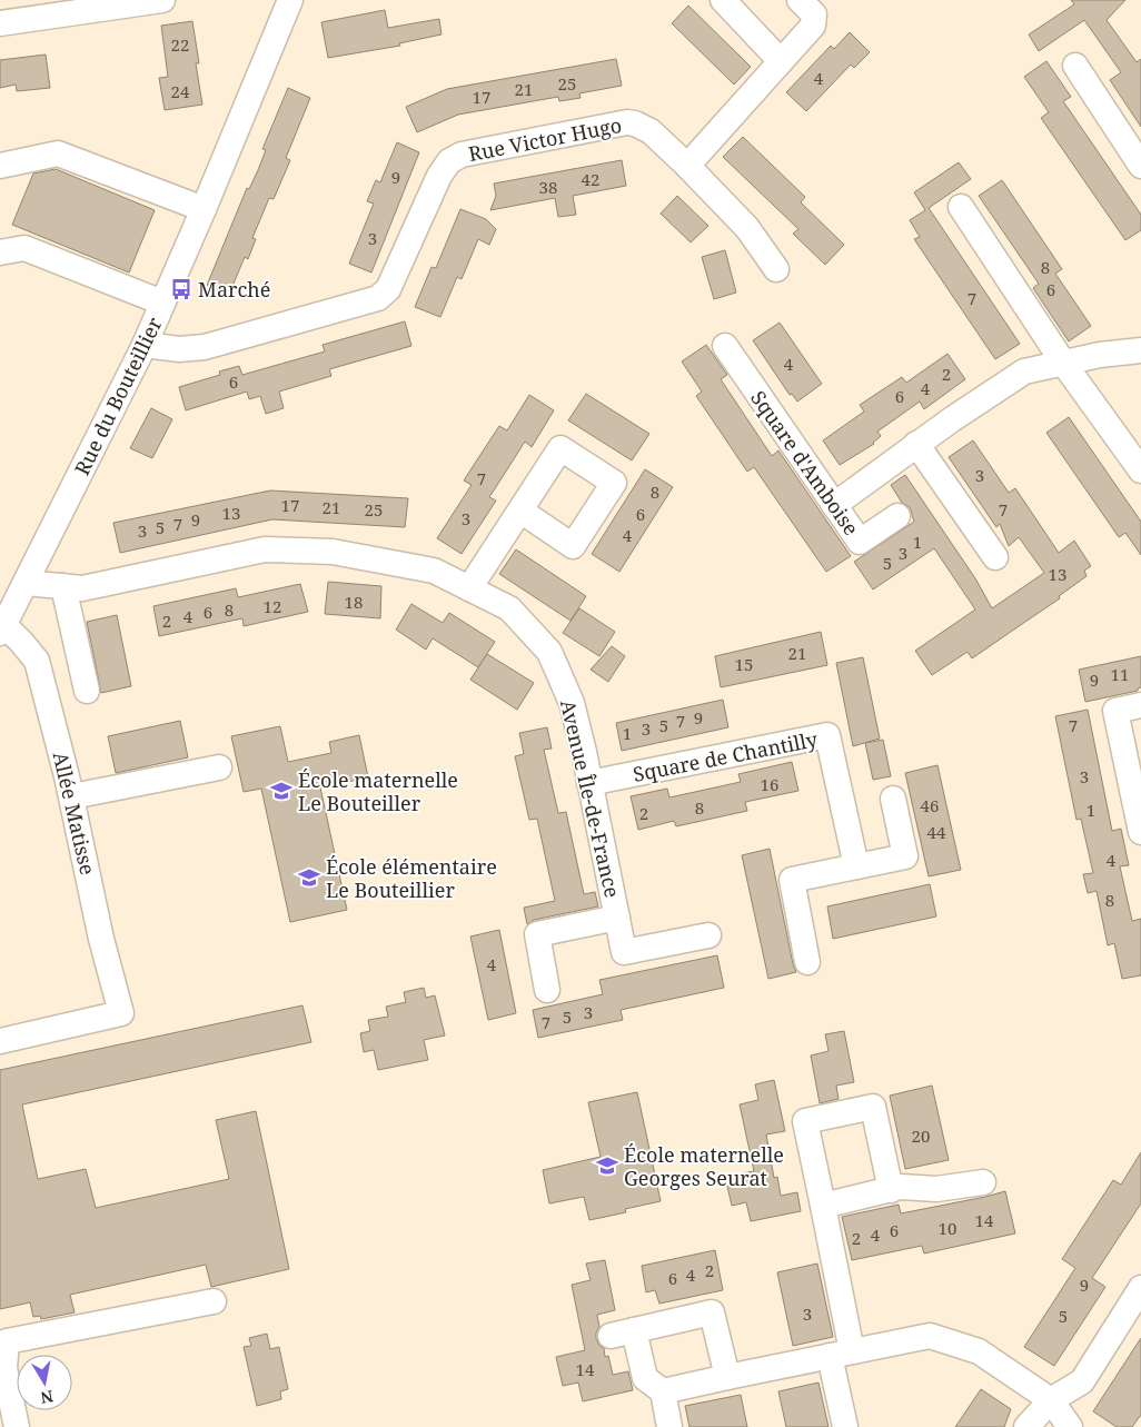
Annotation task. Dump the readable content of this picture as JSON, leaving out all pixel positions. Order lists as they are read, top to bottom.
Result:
{
  "streets": {
    "street": [
      "Rue Victor Hugo",
      "Rue du Bouteillier",
      "Square d'Amboise",
      "Square de Chantilly",
      "Avenue Île-de-France",
      "Allée Matisse"
    ]
  },
  "crossings": [
    ["Rue Victor Hugo", "Rue du Bouteillier"],
    ["Rue du Bouteillier", "Avenue Île-de-France"],
    ["Rue du Bouteillier", "Allée Matisse"],
    ["Square de Chantilly", "Avenue Île-de-France"]
  ],
  "places": {
    "bus stop": ["Marché"],
    "school or university": ["École maternelle Le Bouteiller", "École élémentaire Le Bouteillier", "École maternelle Georges Seurat"]
  },
  "house_numbers": [
    "22",
    "4",
    "25",
    "21",
    "24",
    "17",
    "9",
    "42",
    "38",
    "3",
    "8",
    "6",
    "7",
    "4",
    "2",
    "6",
    "4",
    "6",
    "3",
    "7",
    "8",
    "17",
    "21",
    "25",
    "7",
    "13",
    "6",
    "3",
    "9",
    "7",
    "5",
    "3",
    "4",
    "1",
    "3",
    "5",
    "13",
    "18",
    "12",
    "8",
    "6",
    "4",
    "2",
    "21",
    "15",
    "11",
    "9",
    "9",
    "7",
    "5",
    "7",
    "3",
    "1",
    "3",
    "16",
    "46",
    "8",
    "1",
    "2",
    "44",
    "4",
    "8",
    "4",
    "3",
    "5",
    "7",
    "20",
    "14",
    "10",
    "6",
    "4",
    "2",
    "2",
    "4",
    "6",
    "9",
    "3",
    "5",
    "14"
  ],
  "north": "bottom"
}
